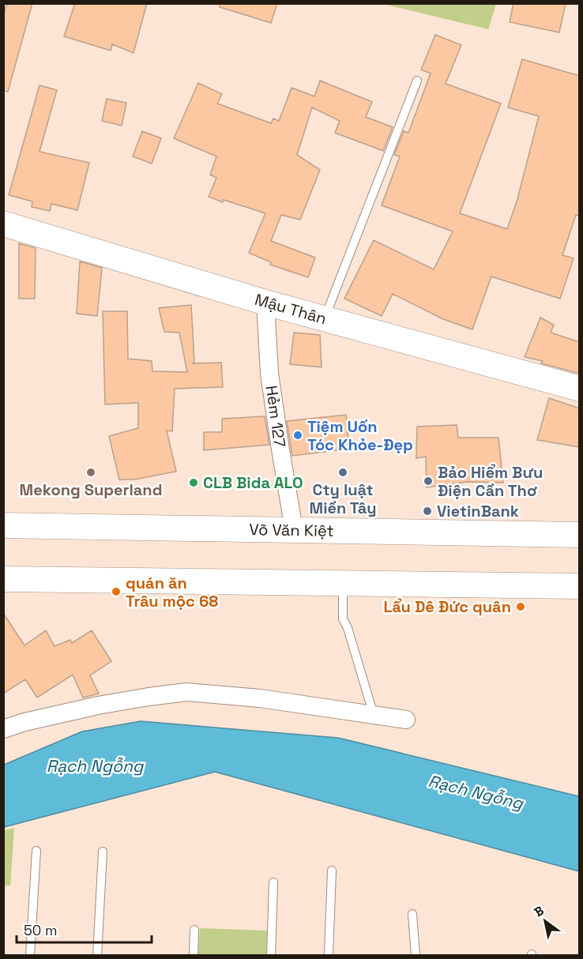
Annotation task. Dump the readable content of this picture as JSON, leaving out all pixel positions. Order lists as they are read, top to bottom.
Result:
{
  "streets": {
    "main road": ["Mậu Thân", "Võ Văn Kiệt"],
    "street": ["Hẻm 127"]
  },
  "crossings": [
    ["Mậu Thân", "Hẻm 127"],
    ["Hẻm 127", "Võ Văn Kiệt"]
  ],
  "water": ["Rạch Ngỗng"],
  "places": [
    "Tiệm Uốn Tóc Khỏe-Đẹp",
    "Mekong Superland",
    "Cty luật Miền Tây",
    "Bảo Hiểm Bưu Điện Cần Thơ",
    "CLB Bida ALO",
    "VietinBank",
    "quán ăn Trâu mộc 68",
    "Lẩu Dê Đức quân"
  ],
  "scale_bar": "50 m",
  "north": "top left"
}
